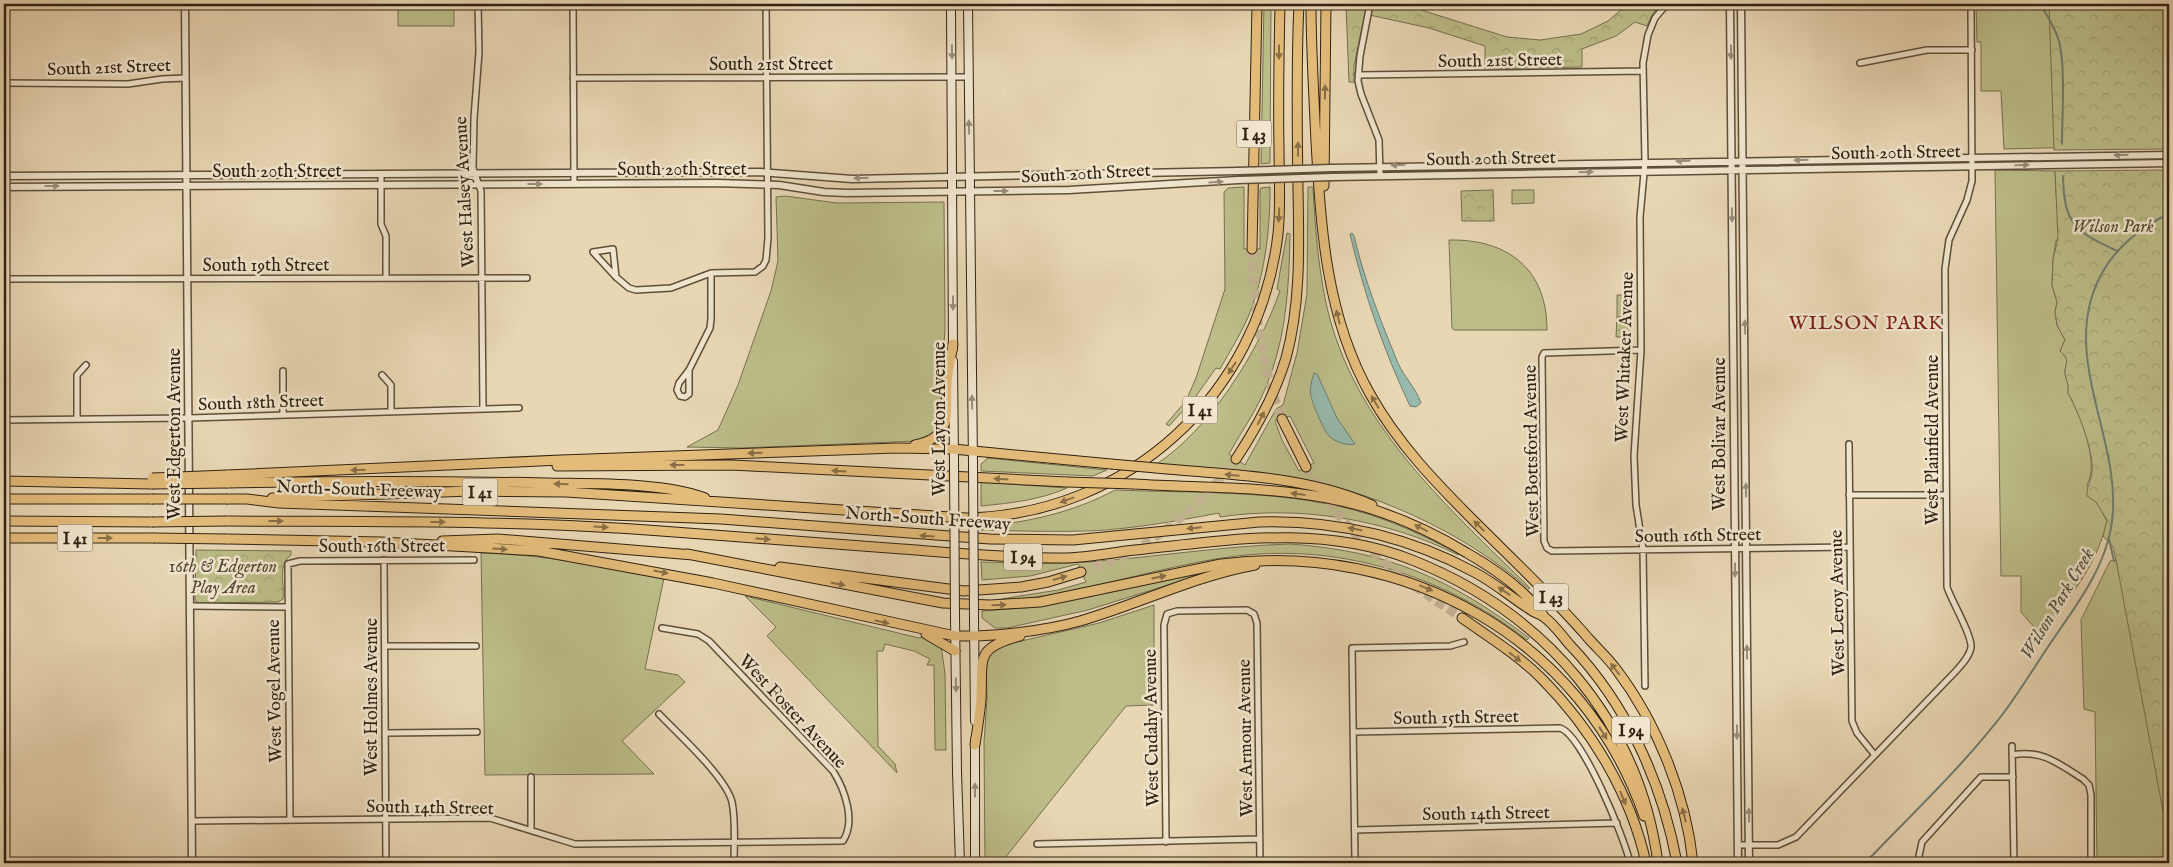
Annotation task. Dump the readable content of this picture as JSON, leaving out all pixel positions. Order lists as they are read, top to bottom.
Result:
{
  "streets": {
    "highway": [
      "I 43",
      "I 41",
      "North-South Freeway",
      "I 94"
    ],
    "main road": ["West Layton Avenue"],
    "street": [
      "South 21st Street",
      "South 20th Street",
      "West Halsey Avenue",
      "South 19th Street",
      "West Whitaker Avenue",
      "South 18th Street",
      "West Edgerton Avenue",
      "West Bolivar Avenue",
      "West Plainfield Avenue",
      "West Bottsford Avenue",
      "South 16th Street",
      "West Leroy Avenue",
      "West Vogel Avenue",
      "West Holmes Avenue",
      "West Foster Avenue",
      "South 15th Street",
      "West Cudahy Avenue",
      "West Armour Avenue",
      "South 14th Street"
    ]
  },
  "crossings": [
    ["South 21st Street", "West Whitaker Avenue"],
    ["South 21st Street", "West Layton Avenue"],
    ["South 21st Street", "West Edgerton Avenue"],
    ["South 20th Street", "West Halsey Avenue"],
    ["South 20th Street", "West Whitaker Avenue"],
    ["South 20th Street", "West Layton Avenue"],
    ["South 20th Street", "West Edgerton Avenue"],
    ["South 20th Street", "West Bolivar Avenue"],
    ["South 20th Street", "West Plainfield Avenue"],
    ["West Halsey Avenue", "South 19th Street"],
    ["West Halsey Avenue", "South 18th Street"],
    ["South 19th Street", "West Edgerton Avenue"],
    ["West Whitaker Avenue", "West Bottsford Avenue"],
    ["West Whitaker Avenue", "South 16th Street"],
    ["South 18th Street", "West Edgerton Avenue"],
    ["I 41", "North-South Freeway"],
    ["West Edgerton Avenue", "South 14th Street"],
    ["West Bolivar Avenue", "South 16th Street"],
    ["West Plainfield Avenue", "West Leroy Avenue"],
    ["West Bottsford Avenue", "South 16th Street"],
    ["South 16th Street", "West Leroy Avenue"],
    ["South 16th Street", "West Vogel Avenue"],
    ["South 16th Street", "West Holmes Avenue"],
    ["West Vogel Avenue", "South 14th Street"],
    ["West Holmes Avenue", "South 14th Street"],
    ["West Foster Avenue", "South 14th Street"],
    ["South 15th Street", "South 14th Street"],
    ["West Cudahy Avenue", "West Armour Avenue"]
  ],
  "districts": ["WILSON PARK"],
  "water": ["Wilson Park Creek"],
  "parks": ["Wilson Park", "16th & Edgerton Play Area"]
}
